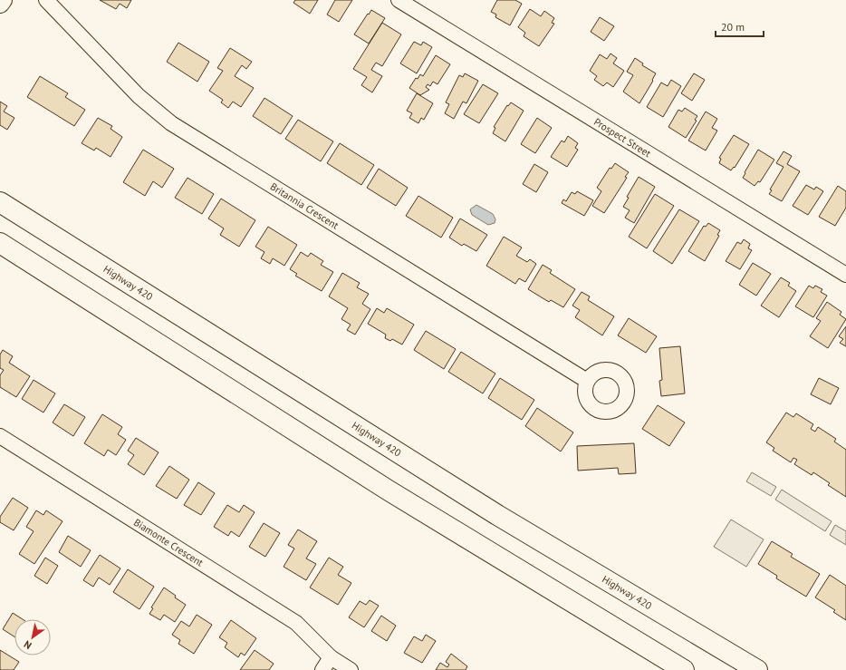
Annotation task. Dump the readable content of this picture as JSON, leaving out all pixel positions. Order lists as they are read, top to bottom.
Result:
{
  "streets": {
    "highway": ["Highway 420"],
    "street": ["Prospect Street", "Britannia Crescent", "Biamonte Crescent"]
  },
  "scale_bar": "20 m",
  "north": "bottom left"
}
